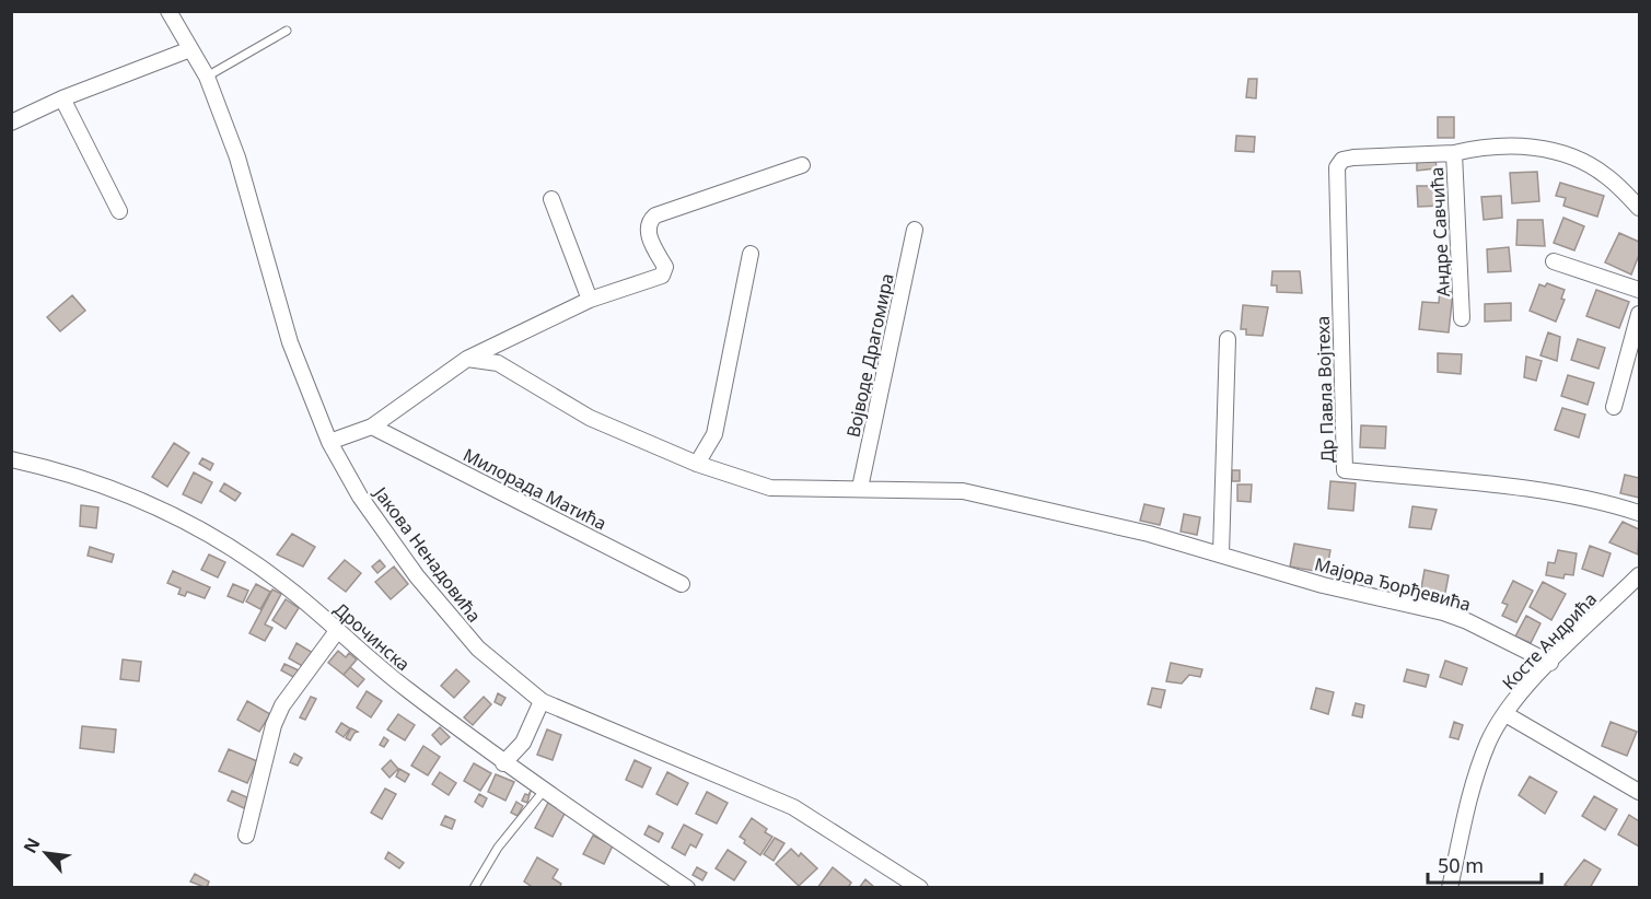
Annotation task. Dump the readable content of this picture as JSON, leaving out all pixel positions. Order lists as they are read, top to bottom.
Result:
{
  "streets": {
    "street": [
      "Андре Савчића",
      "Војводе Драгомира",
      "Др Павла Војтеха",
      "Милорада Матића",
      "Јакова Ненадовића",
      "Мајора Ђорђевића",
      "Дрочинска",
      "Косте Андрића"
    ]
  },
  "crossings": [
    ["Андре Савчића", "Др Павла Војтеха"],
    ["Војводе Драгомира", "Мајора Ђорђевића"],
    ["Мајора Ђорђевића", "Косте Андрића"]
  ],
  "scale_bar": "50 m",
  "north": "top left"
}
